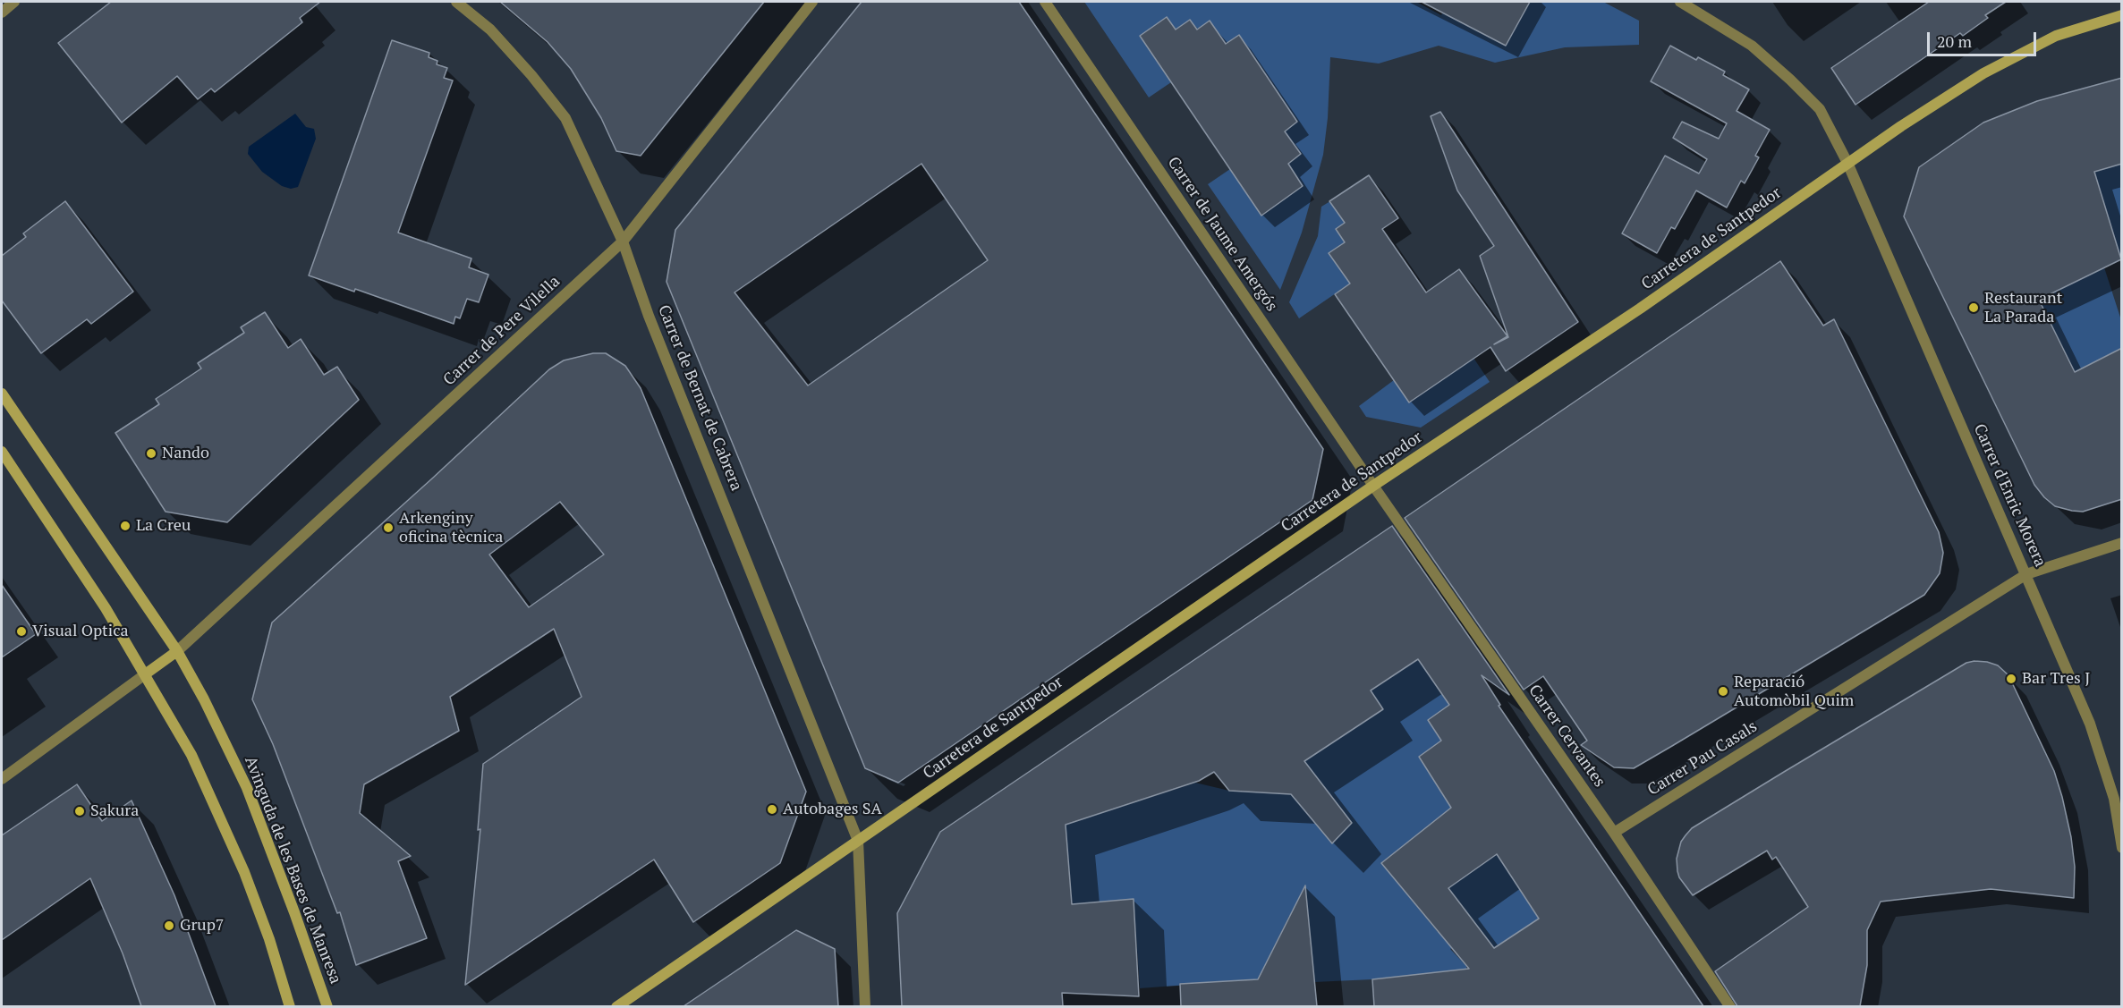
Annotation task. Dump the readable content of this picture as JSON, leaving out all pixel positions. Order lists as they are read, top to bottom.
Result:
{
  "streets": {
    "street": [
      "Carrer de Jaume Amergós",
      "Carretera de Santpedor",
      "Carrer de Pere Vilella",
      "Carrer de Bernat de Cabrera",
      "Carrer d'Enric Morera",
      "Carrer Cervantes",
      "Carrer Pau Casals",
      "Avinguda de les Bases de Manresa"
    ]
  },
  "crossings": [
    ["Carrer de Jaume Amergós", "Carretera de Santpedor"],
    ["Carrer de Jaume Amergós", "Carrer Cervantes"],
    ["Carretera de Santpedor", "Carrer de Bernat de Cabrera"],
    ["Carretera de Santpedor", "Carrer d'Enric Morera"],
    ["Carretera de Santpedor", "Carrer Cervantes"],
    ["Carrer de Pere Vilella", "Carrer de Bernat de Cabrera"],
    ["Carrer de Pere Vilella", "Avinguda de les Bases de Manresa"],
    ["Carrer d'Enric Morera", "Carrer Pau Casals"],
    ["Carrer Cervantes", "Carrer Pau Casals"]
  ],
  "places": [
    "Restaurant La Parada",
    "Nando",
    "La Creu",
    "Arkenginy oficina tècnica",
    "Visual Optica",
    "Bar Tres J",
    "Reparació Automòbil Quim",
    "Autobages SA",
    "Sakura",
    "Grup7"
  ],
  "scale_bar": "20 m"
}
